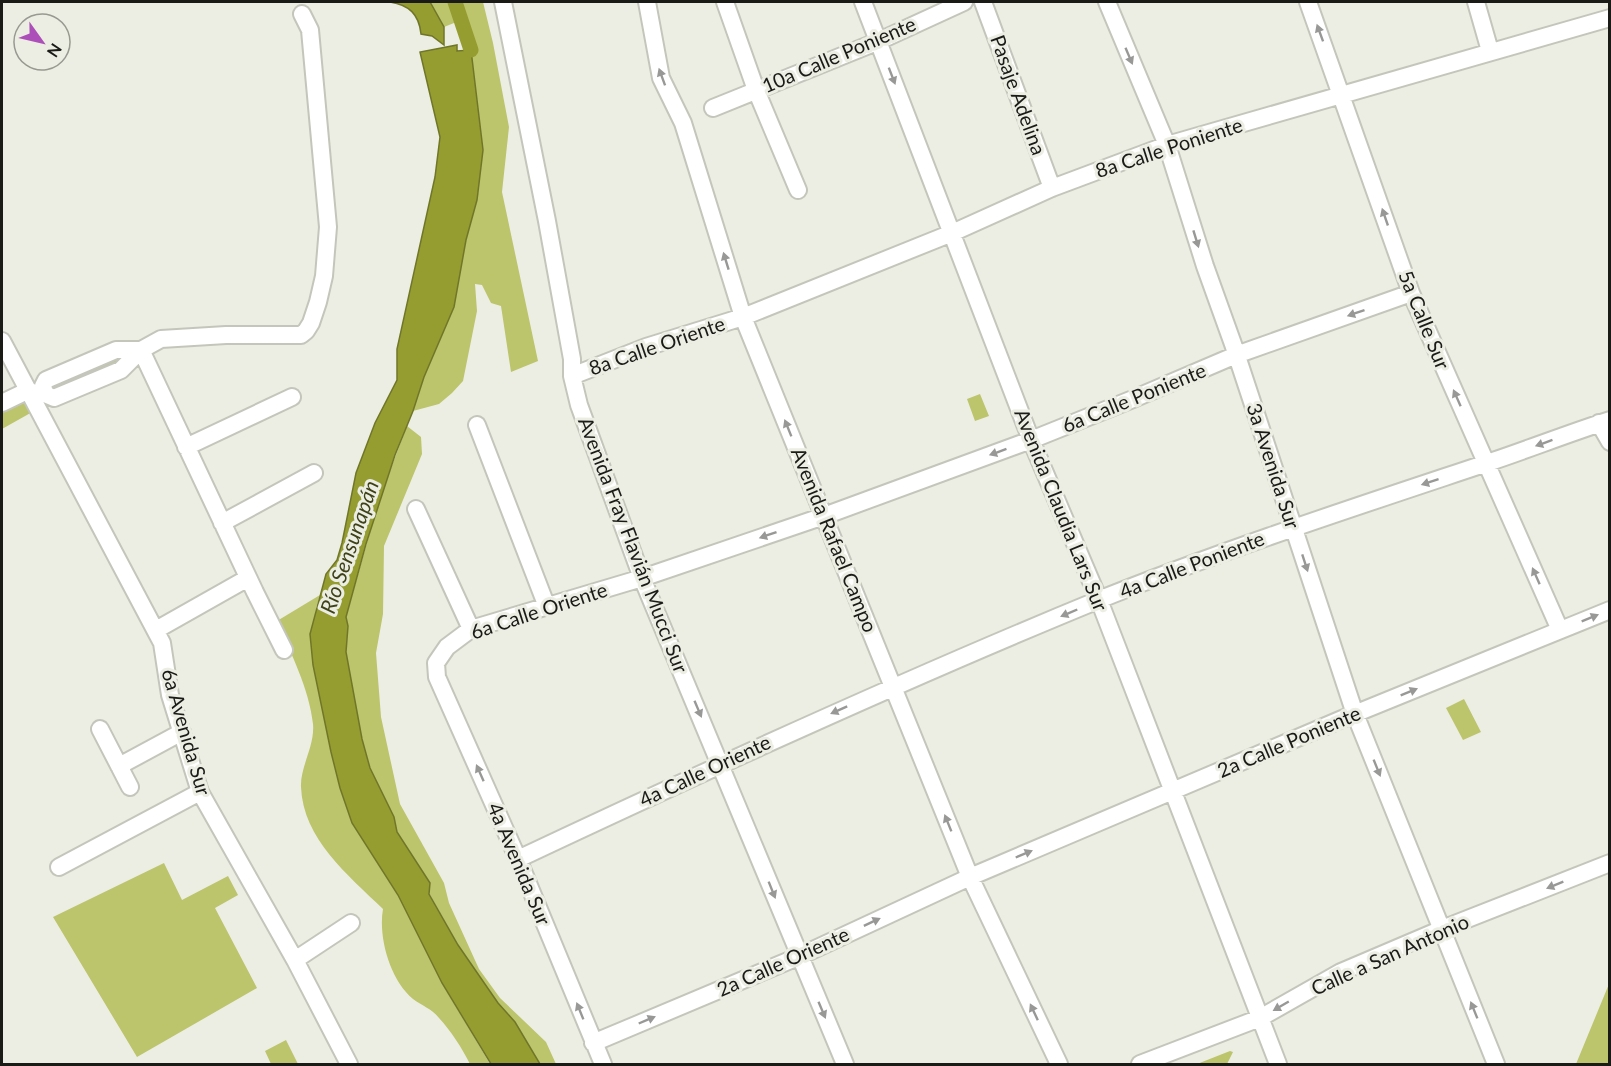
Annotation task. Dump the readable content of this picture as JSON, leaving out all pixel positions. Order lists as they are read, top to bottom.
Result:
{
  "streets": {
    "street": [
      "10a Calle Poniente",
      "Pasaje Adelina",
      "8a Calle Poniente",
      "5a Calle Sur",
      "8a Calle Oriente",
      "6a Calle Poniente",
      "3a Avenida Sur",
      "Avenida Claudia Lars Sur",
      "Avenida Rafael Campo",
      "Avenida Fray Flavián Mucci Sur",
      "4a Calle Poniente",
      "6a Calle Oriente",
      "6a Avenida Sur",
      "2a Calle Poniente",
      "4a Calle Oriente",
      "4a Avenida Sur",
      "Calle a San Antonio",
      "2a Calle Oriente"
    ]
  },
  "crossings": [
    ["10a Calle Poniente", "Avenida Claudia Lars Sur"],
    ["Pasaje Adelina", "8a Calle Poniente"],
    ["8a Calle Poniente", "5a Calle Sur"],
    ["8a Calle Poniente", "8a Calle Oriente"],
    ["8a Calle Poniente", "3a Avenida Sur"],
    ["8a Calle Poniente", "Avenida Claudia Lars Sur"],
    ["8a Calle Poniente", "Avenida Rafael Campo"],
    ["5a Calle Sur", "6a Calle Poniente"],
    ["5a Calle Sur", "4a Calle Poniente"],
    ["5a Calle Sur", "2a Calle Poniente"],
    ["8a Calle Oriente", "Avenida Rafael Campo"],
    ["8a Calle Oriente", "Avenida Fray Flavián Mucci Sur"],
    ["6a Calle Poniente", "3a Avenida Sur"],
    ["6a Calle Poniente", "Avenida Claudia Lars Sur"],
    ["6a Calle Poniente", "Avenida Rafael Campo"],
    ["6a Calle Poniente", "6a Calle Oriente"],
    ["3a Avenida Sur", "4a Calle Poniente"],
    ["3a Avenida Sur", "2a Calle Poniente"],
    ["3a Avenida Sur", "Calle a San Antonio"],
    ["Avenida Claudia Lars Sur", "4a Calle Poniente"],
    ["Avenida Claudia Lars Sur", "2a Calle Poniente"],
    ["Avenida Claudia Lars Sur", "Calle a San Antonio"],
    ["Avenida Rafael Campo", "4a Calle Poniente"],
    ["Avenida Rafael Campo", "6a Calle Oriente"],
    ["Avenida Rafael Campo", "2a Calle Poniente"],
    ["Avenida Rafael Campo", "4a Calle Oriente"],
    ["Avenida Rafael Campo", "2a Calle Oriente"],
    ["Avenida Fray Flavián Mucci Sur", "6a Calle Oriente"],
    ["Avenida Fray Flavián Mucci Sur", "4a Calle Oriente"],
    ["Avenida Fray Flavián Mucci Sur", "2a Calle Oriente"],
    ["4a Calle Poniente", "4a Calle Oriente"],
    ["6a Calle Oriente", "4a Avenida Sur"],
    ["2a Calle Poniente", "2a Calle Oriente"],
    ["4a Calle Oriente", "4a Avenida Sur"],
    ["4a Avenida Sur", "2a Calle Oriente"]
  ],
  "one_way": [
    "5a Calle Sur",
    "6a Calle Poniente",
    "Avenida Rafael Campo",
    "Avenida Fray Flavián Mucci Sur",
    "4a Calle Poniente",
    "6a Calle Oriente",
    "2a Calle Poniente",
    "4a Calle Oriente",
    "4a Avenida Sur",
    "Calle a San Antonio",
    "2a Calle Oriente"
  ],
  "water": ["Río Sensunapán"],
  "north": "bottom right"
}
